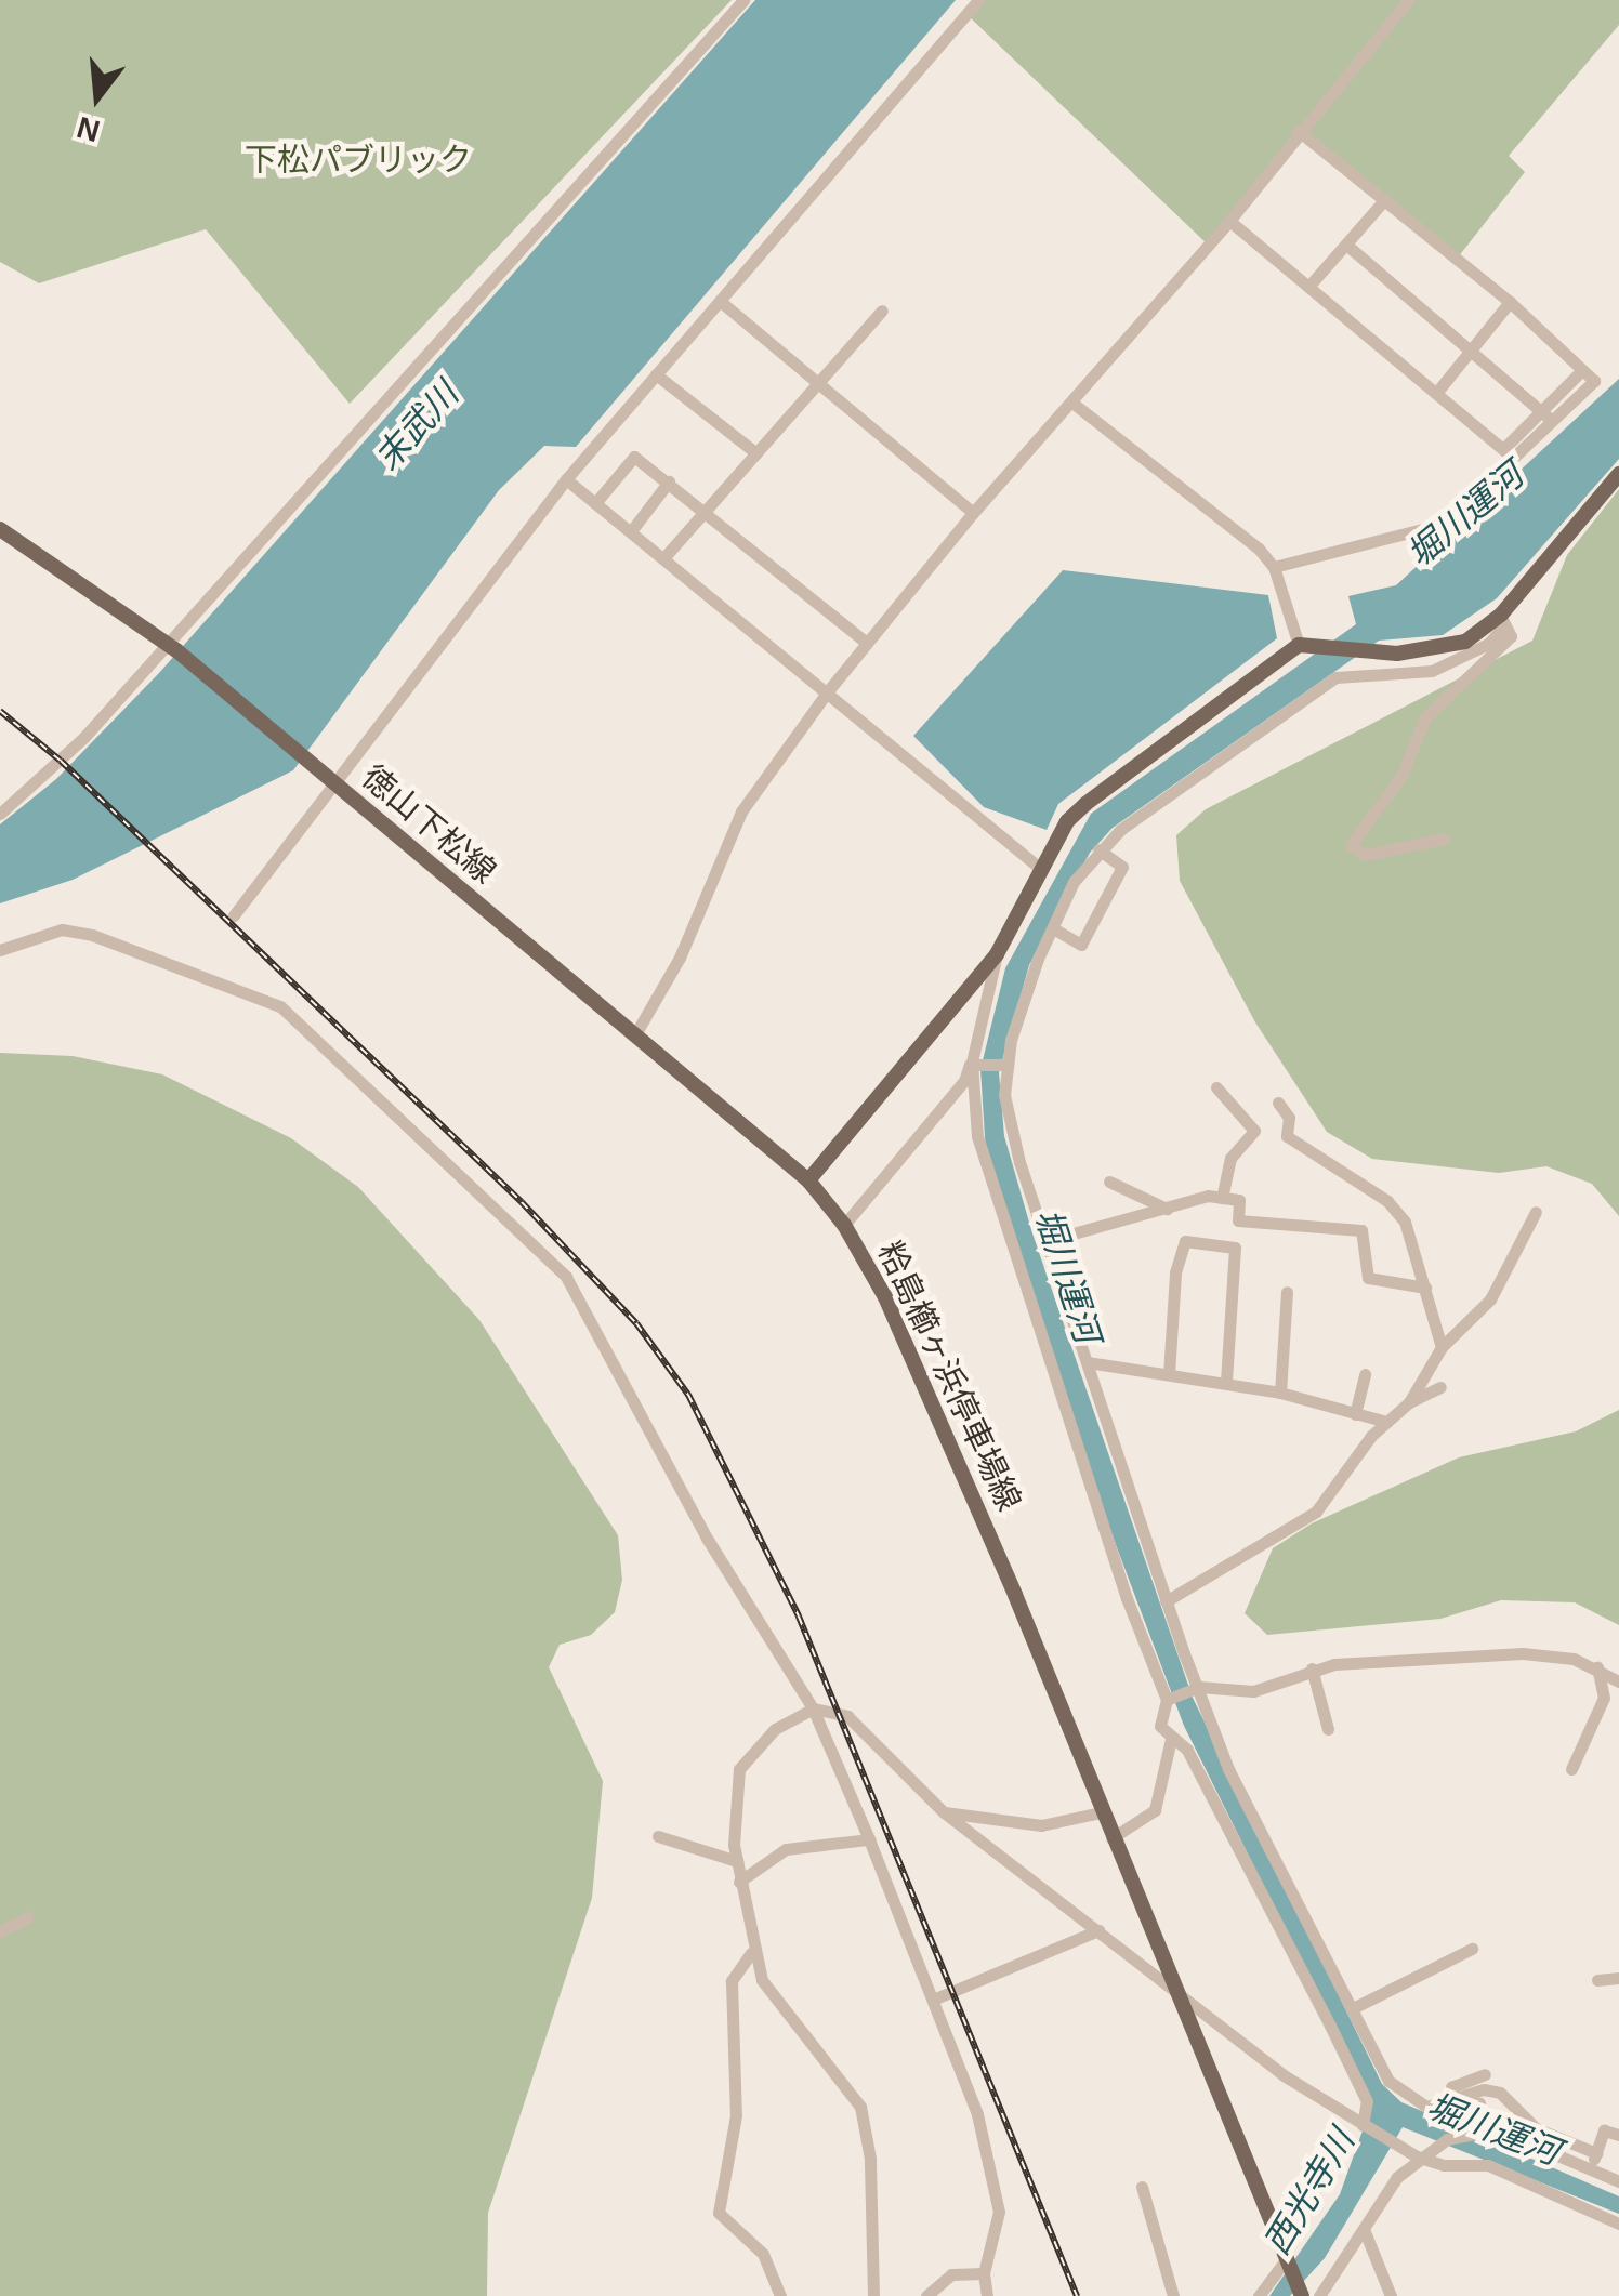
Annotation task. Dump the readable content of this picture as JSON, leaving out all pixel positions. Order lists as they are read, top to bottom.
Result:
{
  "streets": {
    "main road": ["徳山下松線", "粭島櫛ヶ浜停車場線"]
  },
  "crossings": [
    ["徳山下松線", "粭島櫛ヶ浜停車場線"]
  ],
  "water": ["末武川", "堀川運河", "西光寺川"],
  "parks": ["下松パブリック"],
  "north": "bottom"
}
